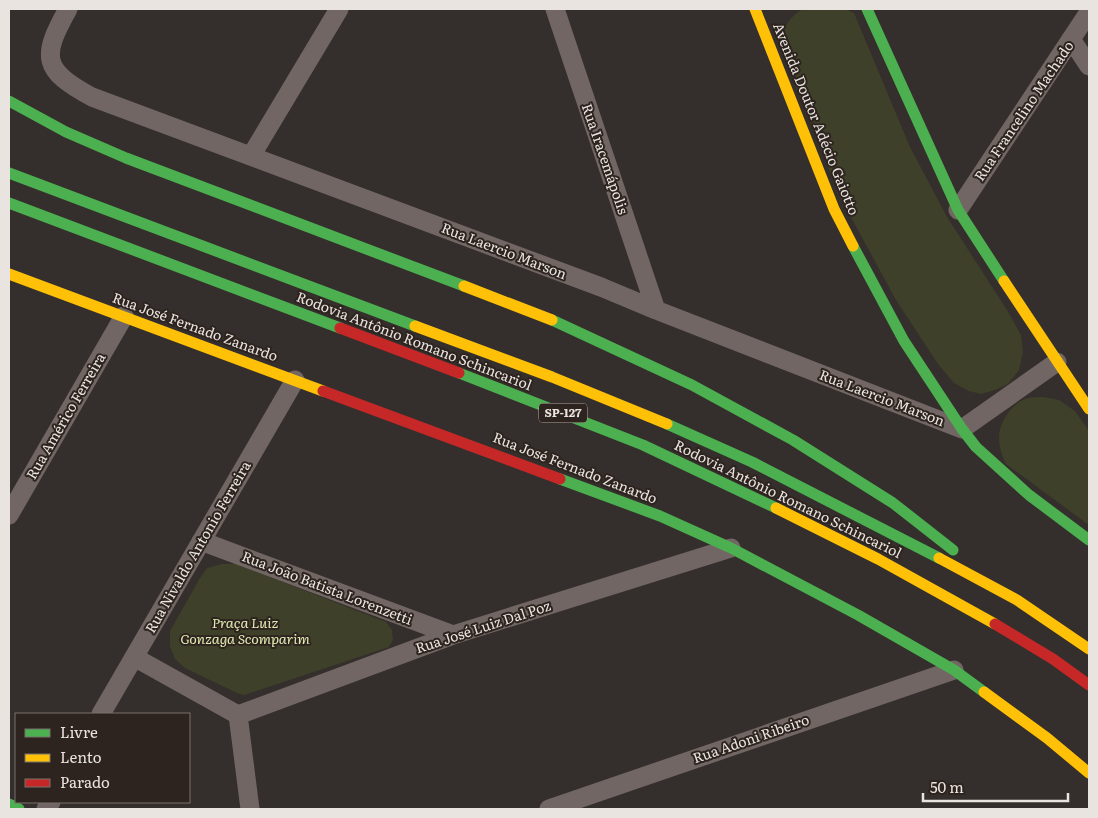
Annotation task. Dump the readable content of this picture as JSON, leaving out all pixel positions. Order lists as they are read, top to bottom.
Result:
{
  "streets": {
    "main road": [
      "Avenida Doutor Adécio Gaiotto",
      "Rua José Fernado Zanardo",
      "Rodovia Antônio Romano Schincariol",
      "SP-127"
    ],
    "street": [
      "Rua Francelino Machado",
      "Rua Iracemápolis",
      "Rua Laercio Marson",
      "Rua Américo Ferreira",
      "Rua Nivaldo Antonio Ferreira",
      "Rua João Batista Lorenzetti",
      "Rua José Luiz Dal Poz",
      "Rua Adoni Ribeiro"
    ]
  },
  "crossings": [
    ["Avenida Doutor Adécio Gaiotto", "Rua Laercio Marson"],
    ["Rua Iracemápolis", "Rua Laercio Marson"],
    ["Rua José Fernado Zanardo", "Rua Américo Ferreira"],
    ["Rua José Fernado Zanardo", "Rua Nivaldo Antonio Ferreira"],
    ["Rua José Fernado Zanardo", "Rua José Luiz Dal Poz"],
    ["Rua José Fernado Zanardo", "Rua Adoni Ribeiro"],
    ["Rua Nivaldo Antonio Ferreira", "Rua João Batista Lorenzetti"],
    ["Rua João Batista Lorenzetti", "Rua José Luiz Dal Poz"]
  ],
  "parks": ["Praça Luiz Gonzaga Scomparim"],
  "legend": ["Livre", "Lento", "Parado"],
  "scale_bar": "50 m"
}
